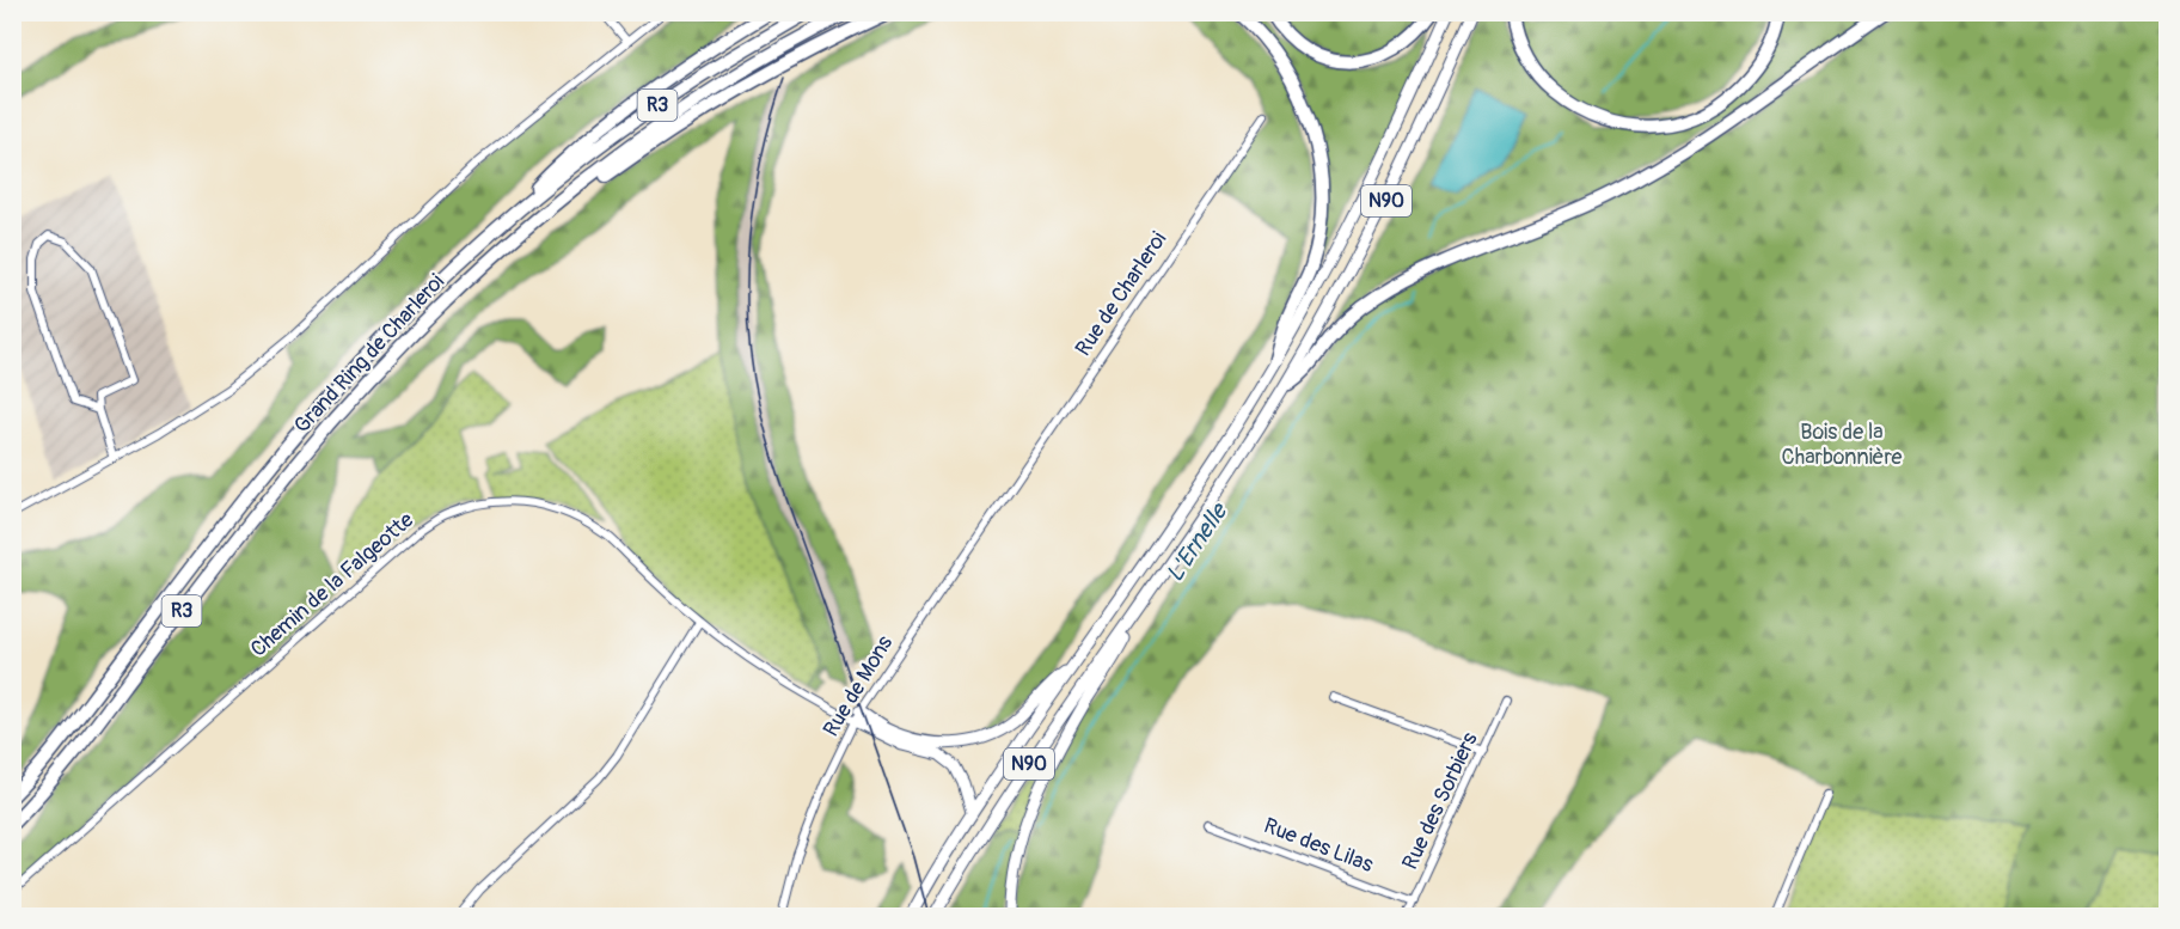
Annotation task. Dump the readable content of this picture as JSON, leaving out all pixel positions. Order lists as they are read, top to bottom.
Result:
{
  "streets": {
    "highway": ["R3", "N90", "Grand Ring de Charleroi"],
    "street": [
      "Rue de Charleroi",
      "Chemin de la Falgeotte",
      "Rue de Mons",
      "Rue des Sorbiers",
      "Rue des Lilas"
    ]
  },
  "crossings": [
    ["Rue de Charleroi", "Rue de Mons"],
    ["Chemin de la Falgeotte", "Rue de Mons"],
    ["Rue des Sorbiers", "Rue des Lilas"]
  ],
  "water": ["L'Ernelle"],
  "parks": ["Bois de la Charbonnière"]
}
